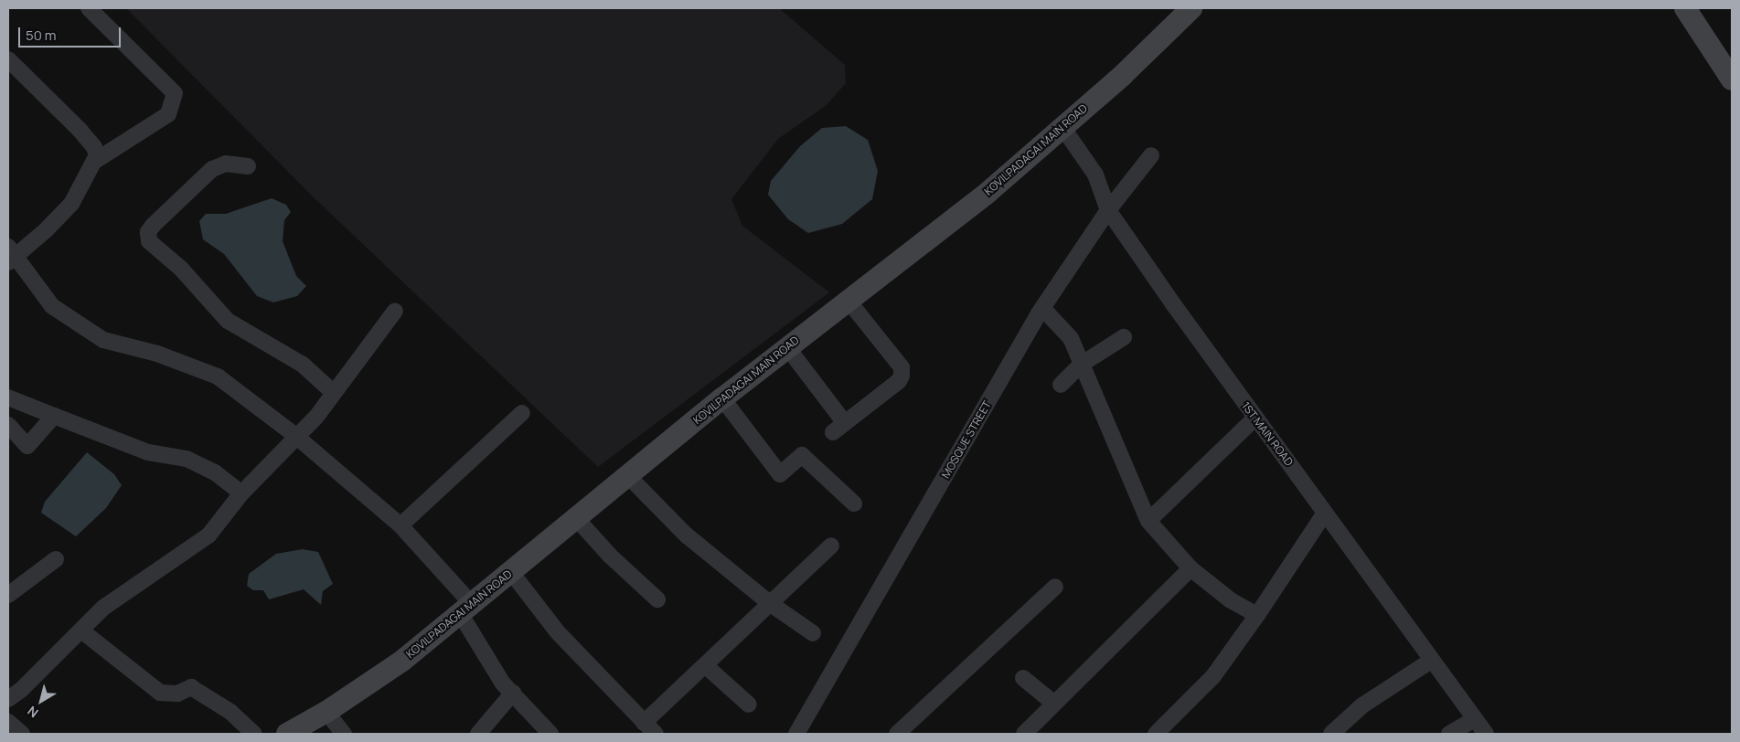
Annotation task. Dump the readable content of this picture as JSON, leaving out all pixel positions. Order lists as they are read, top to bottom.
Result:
{
  "streets": {
    "main road": ["KOVILPADAGAI MAIN ROAD"],
    "street": ["1ST MAIN ROAD", "MOSQUE STREET"]
  },
  "crossings": [
    ["KOVILPADAGAI MAIN ROAD", "1ST MAIN ROAD"],
    ["1ST MAIN ROAD", "MOSQUE STREET"]
  ],
  "scale_bar": "50 m",
  "north": "bottom left"
}
